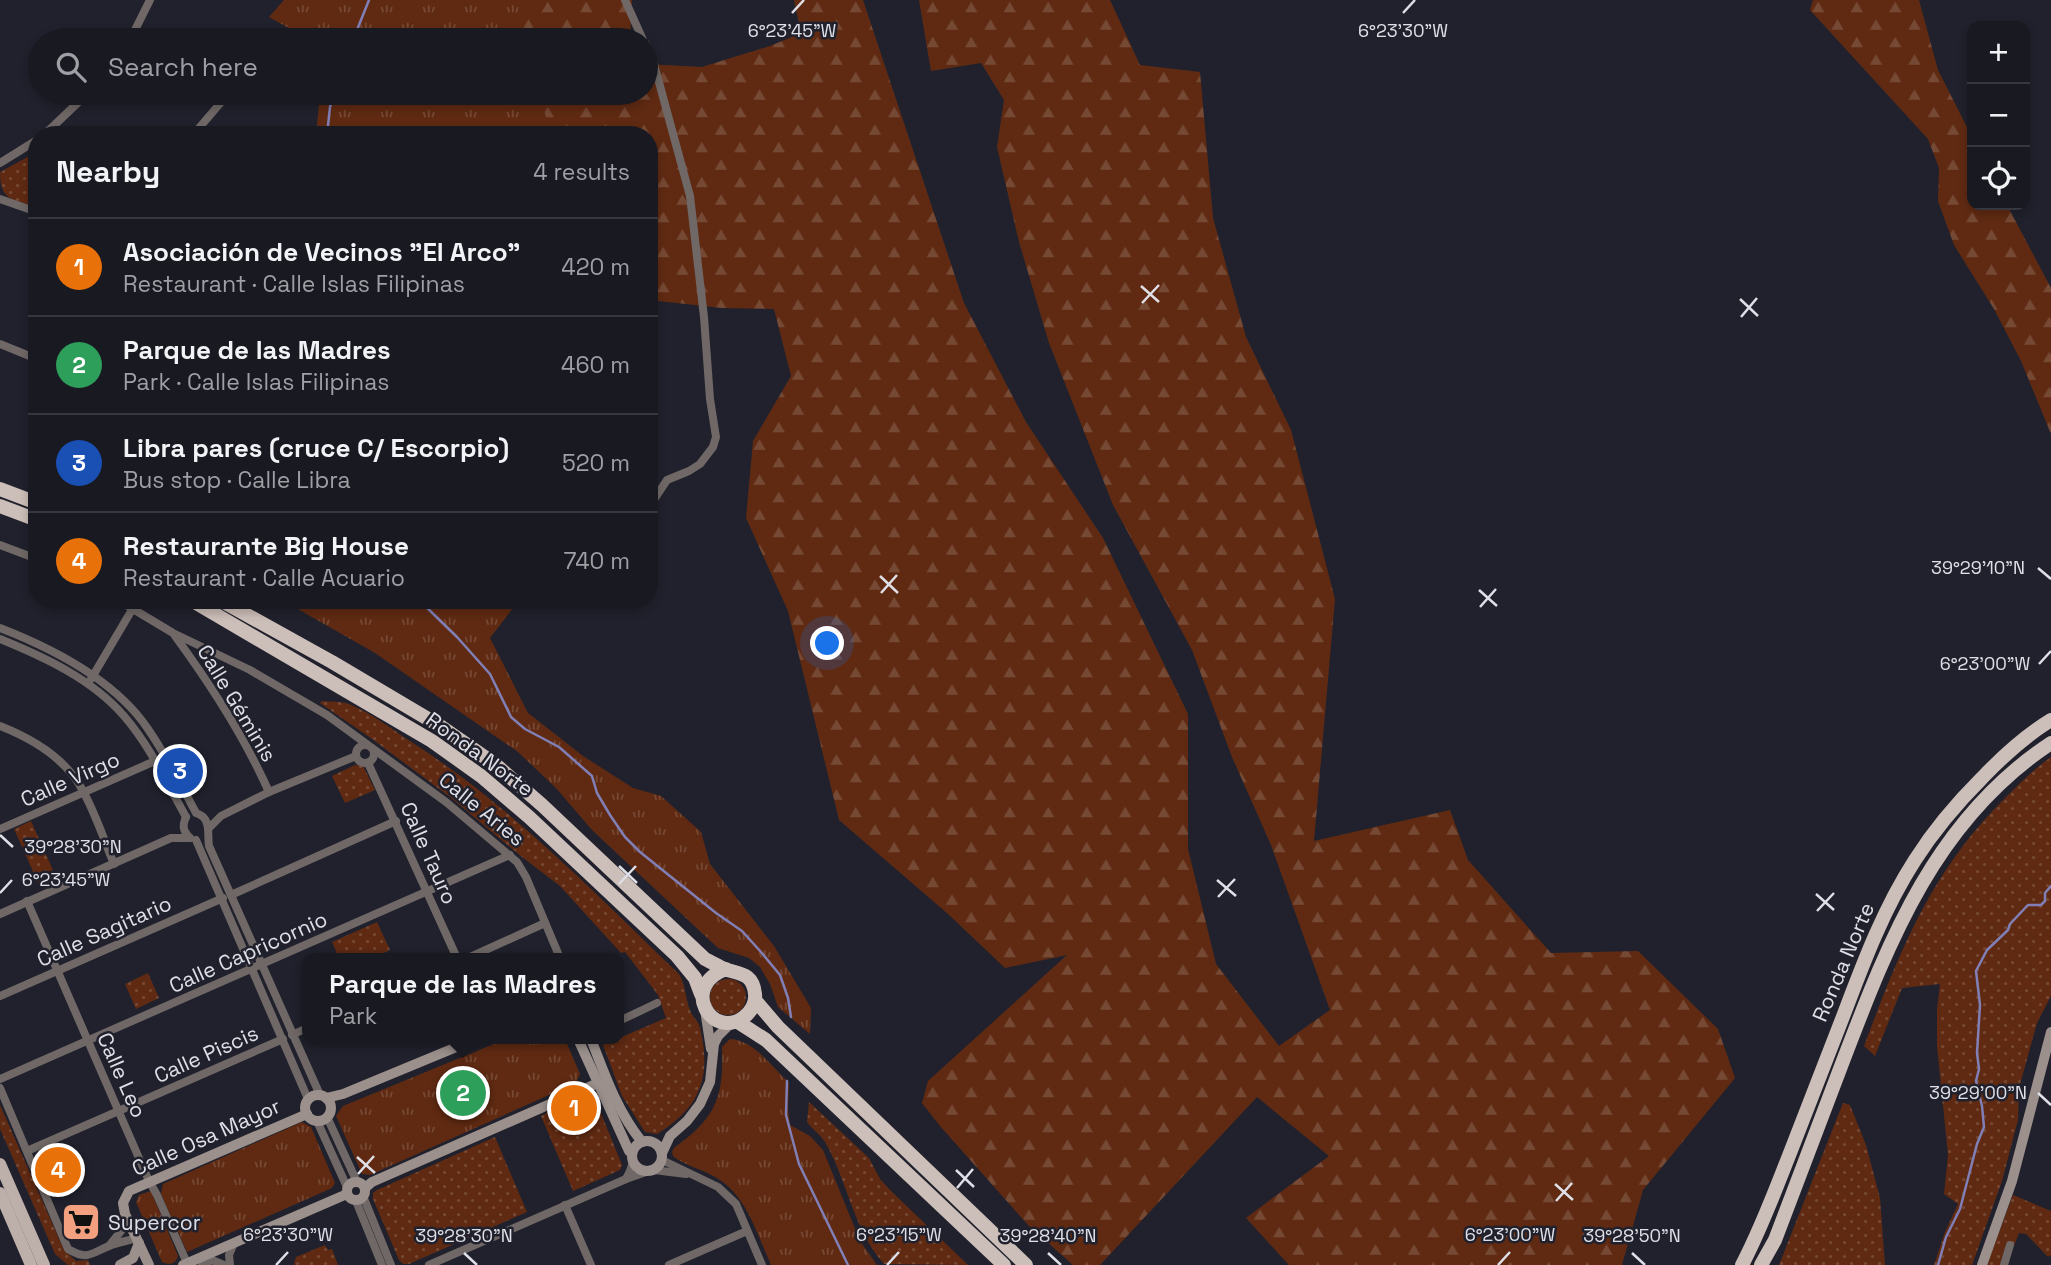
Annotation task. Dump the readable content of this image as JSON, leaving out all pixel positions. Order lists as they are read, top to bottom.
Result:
{
  "streets": {
    "highway": ["Ronda Norte"],
    "main road": ["Calle Osa Mayor"],
    "street": [
      "Calle Géminis",
      "Calle Virgo",
      "Calle Aries",
      "Calle Tauro",
      "Calle Sagitario",
      "Calle Capricornio",
      "Calle Piscis",
      "Calle Leo"
    ]
  },
  "crossings": [
    ["Calle Géminis", "Calle Aries"],
    ["Calle Aries", "Calle Tauro"],
    ["Calle Aries", "Calle Capricornio"],
    ["Calle Tauro", "Calle Sagitario"],
    ["Calle Tauro", "Calle Capricornio"],
    ["Calle Sagitario", "Calle Leo"],
    ["Calle Capricornio", "Calle Leo"],
    ["Calle Piscis", "Calle Leo"],
    ["Calle Leo", "Calle Osa Mayor"]
  ],
  "places": {
    "supermarket": ["Supercor"]
  },
  "page": {
    "map_buttons": ["+", "−"],
    "search": "Search here",
    "heading": ["Nearby", "4 results"],
    "list": [
      {
        "mark": "1",
        "name": "Asociación de Vecinos \"El Arco\"",
        "note": "Restaurant · Calle Islas Filipinas",
        "value": "420 m"
      },
      {
        "mark": "2",
        "name": "Parque de las Madres",
        "note": "Park · Calle Islas Filipinas",
        "value": "460 m"
      },
      {
        "mark": "3",
        "name": "Libra pares (cruce C/ Escorpio)",
        "note": "Bus stop · Calle Libra",
        "value": "520 m"
      },
      {
        "mark": "4",
        "name": "Restaurante Big House",
        "note": "Restaurant · Calle Acuario",
        "value": "740 m"
      }
    ],
    "pins": [
      "3",
      "2",
      "1",
      "4"
    ],
    "popup": ["Parque de las Madres", "Park"]
  },
  "coordinates": [
    "6°23'45\"W",
    "6°23'30\"W",
    "39°29'10\"N",
    "6°23'00\"W",
    "39°28'30\"N",
    "39°29'00\"N",
    "6°23'15\"W",
    "39°28'40\"N",
    "39°28'50\"N"
  ]
}
